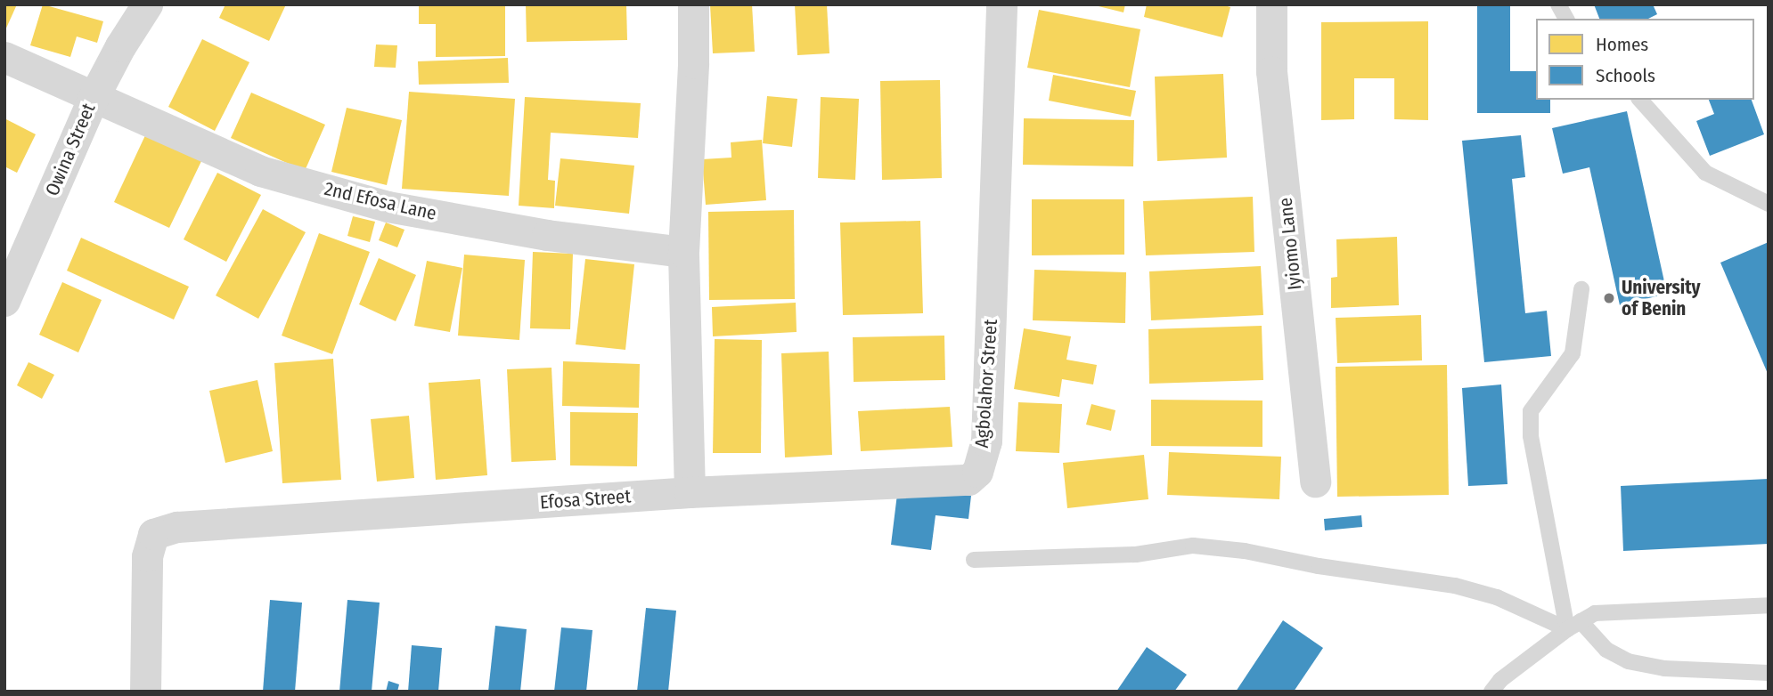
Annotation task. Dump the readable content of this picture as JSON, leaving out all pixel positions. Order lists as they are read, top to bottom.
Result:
{
  "streets": {
    "street": [
      "Owina Street",
      "2nd Efosa Lane",
      "Iyiomo Lane",
      "Agbolahor Street",
      "Efosa Street"
    ]
  },
  "crossings": [
    ["Owina Street", "2nd Efosa Lane"],
    ["Agbolahor Street", "Efosa Street"]
  ],
  "places": ["University of Benin"],
  "legend": ["Homes", "Schools"]
}
